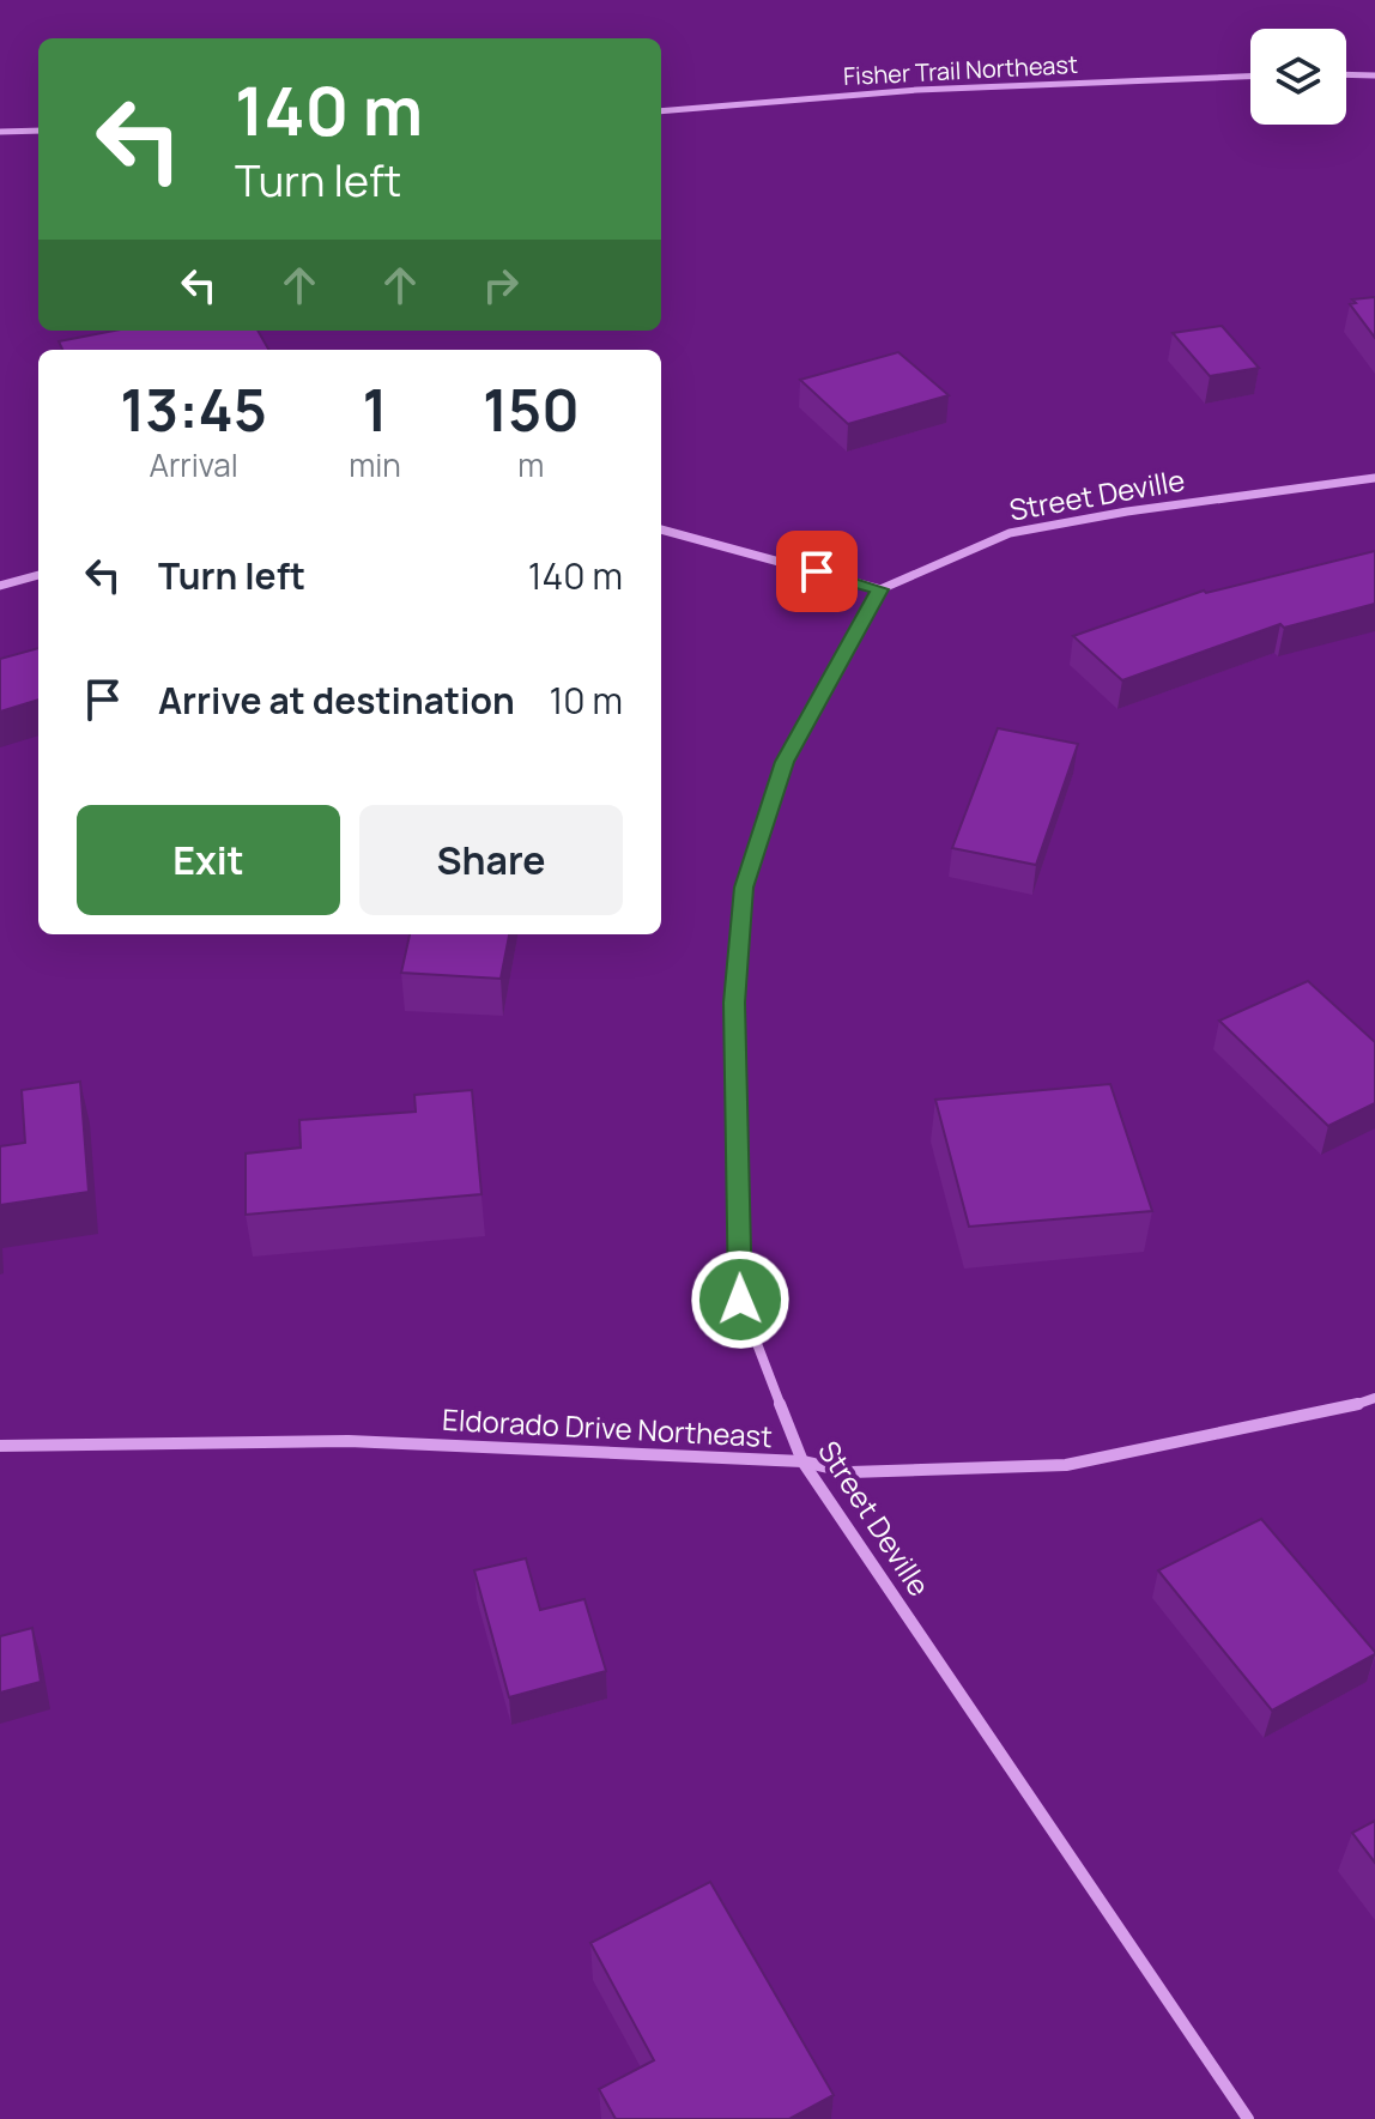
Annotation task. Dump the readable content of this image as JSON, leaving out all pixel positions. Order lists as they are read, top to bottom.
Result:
{
  "streets": {
    "street": ["Fisher Trail Northeast", "Street Deville", "Eldorado Drive Northeast"]
  },
  "crossings": [
    ["Street Deville", "Eldorado Drive Northeast"]
  ],
  "page": {
    "turn": ["140 m", "Turn left"],
    "eta": [
      "13:45",
      "Arrival",
      "1",
      "min",
      "150",
      "m"
    ],
    "list": [
      {
        "name": "Turn left",
        "value": "140 m"
      },
      {
        "name": "Arrive at destination",
        "value": "10 m"
      }
    ],
    "buttons": ["Exit", "Share"]
  }
}
